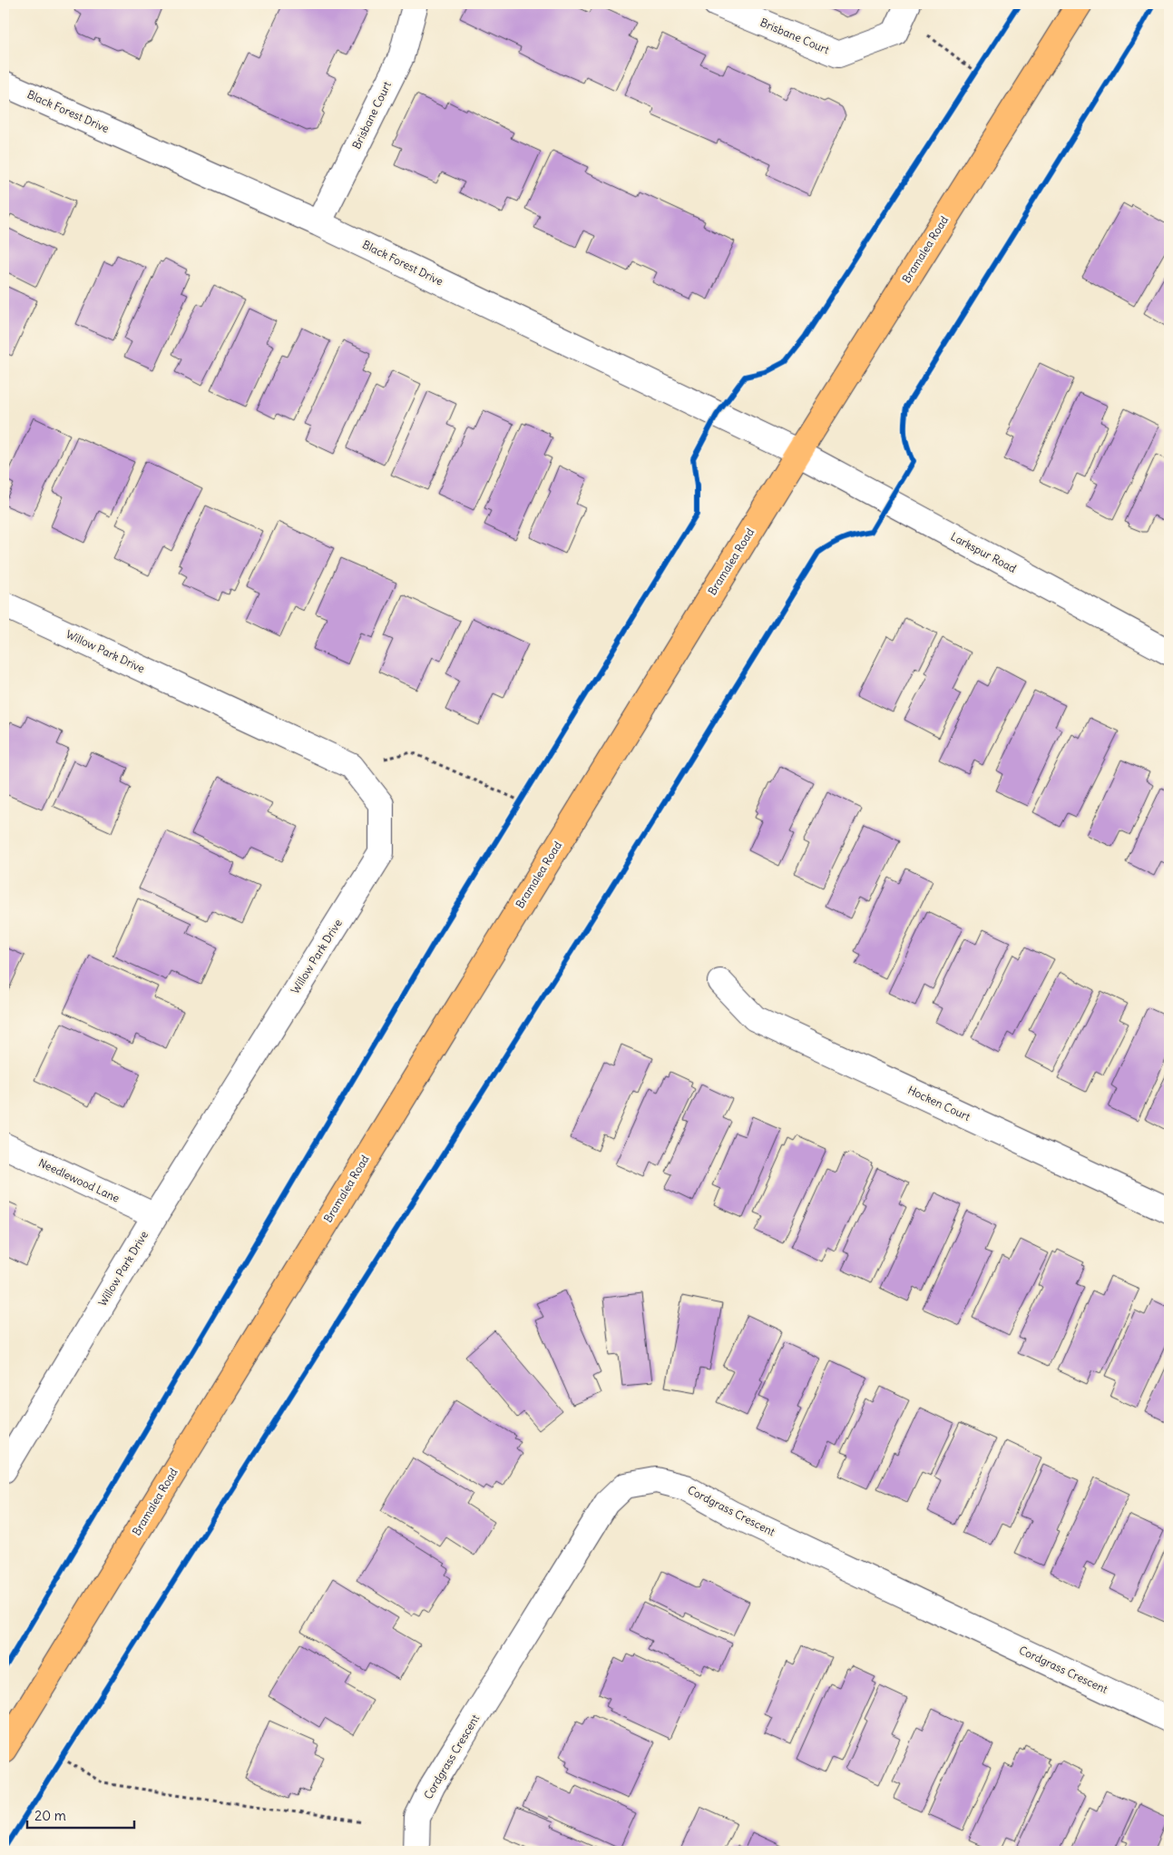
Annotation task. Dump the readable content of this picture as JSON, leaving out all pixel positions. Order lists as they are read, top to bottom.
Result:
{
  "streets": {
    "main road": ["Bramalea Road"],
    "street": [
      "Brisbane Court",
      "Black Forest Drive",
      "Larkspur Road",
      "Willow Park Drive",
      "Hocken Court",
      "Needlewood Lane",
      "Cordgrass Crescent"
    ]
  },
  "crossings": [
    ["Brisbane Court", "Black Forest Drive"],
    ["Black Forest Drive", "Bramalea Road"],
    ["Black Forest Drive", "Larkspur Road"],
    ["Bramalea Road", "Larkspur Road"],
    ["Willow Park Drive", "Needlewood Lane"]
  ],
  "scale_bar": "20 m"
}
